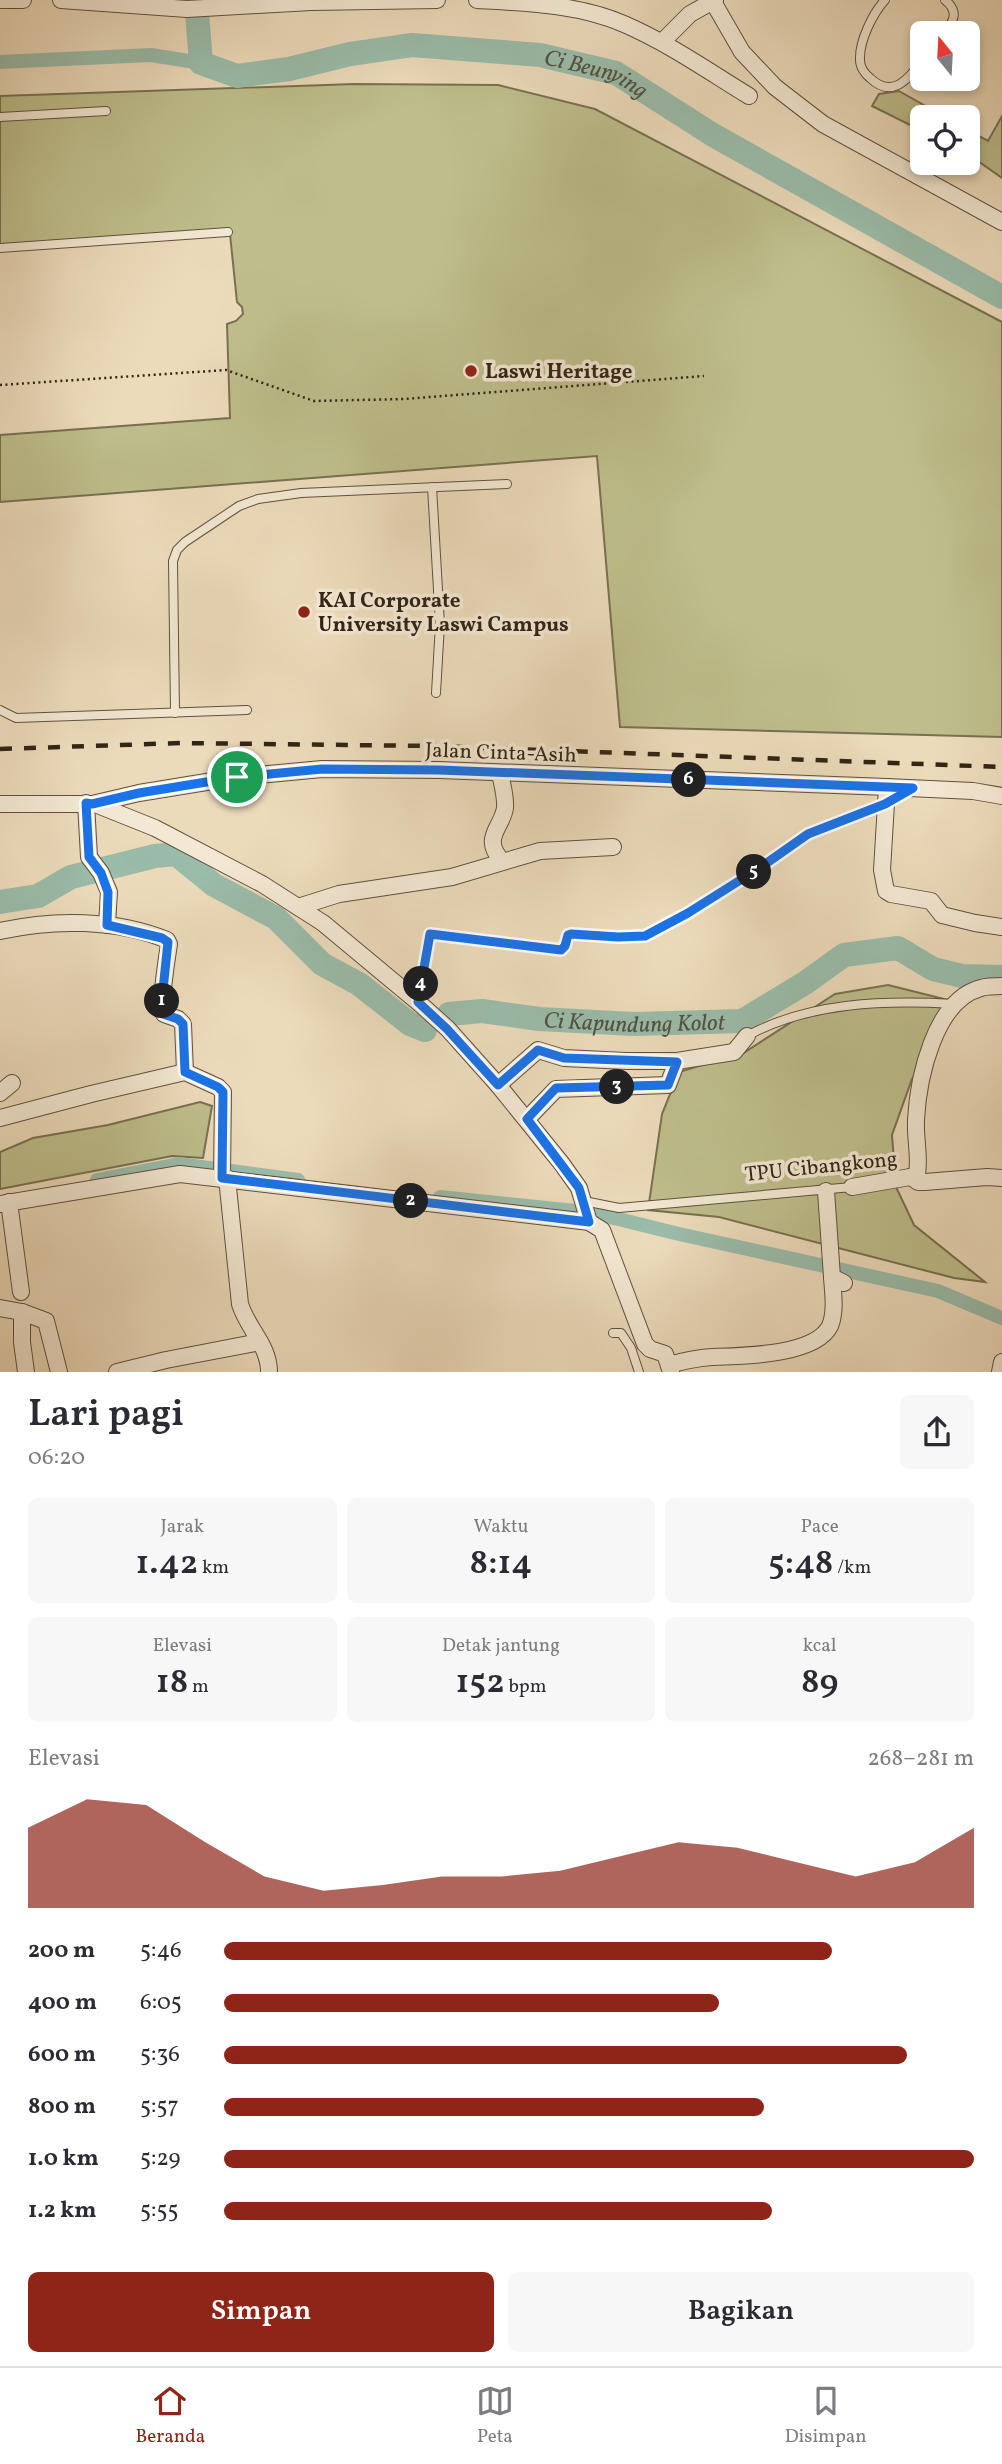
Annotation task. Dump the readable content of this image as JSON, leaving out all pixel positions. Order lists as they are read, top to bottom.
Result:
{
  "streets": {
    "street": ["Jalan Cinta-Asih", "TPU Cibangkong"]
  },
  "water": ["Ci Beunying", "Ci Kapundung Kolot"],
  "places": ["Laswi Heritage", "KAI Corporate University Laswi Campus"],
  "north": "top",
  "page": {
    "pins": [
      "6",
      "5",
      "4",
      "1",
      "3",
      "2"
    ],
    "heading": ["Lari pagi", "06:20"],
    "stats": [
      ["Jarak", "1.42 km"],
      ["Waktu", "8:14"],
      ["Pace", "5:48 /km"],
      ["Elevasi", "18 m"],
      ["Detak jantung", "152 bpm"],
      ["kcal", "89"]
    ],
    "chart": ["Elevasi", "268–281 m"],
    "list": [
      {
        "name": "200 m",
        "note": "5:46"
      },
      {
        "name": "400 m",
        "note": "6:05"
      },
      {
        "name": "600 m",
        "note": "5:36"
      },
      {
        "name": "800 m",
        "note": "5:57"
      },
      {
        "name": "1.0 km",
        "note": "5:29"
      },
      {
        "name": "1.2 km",
        "note": "5:55"
      }
    ],
    "buttons": ["Simpan", "Bagikan"],
    "tabs": ["Beranda", "Peta", "Disimpan"]
  }
}
